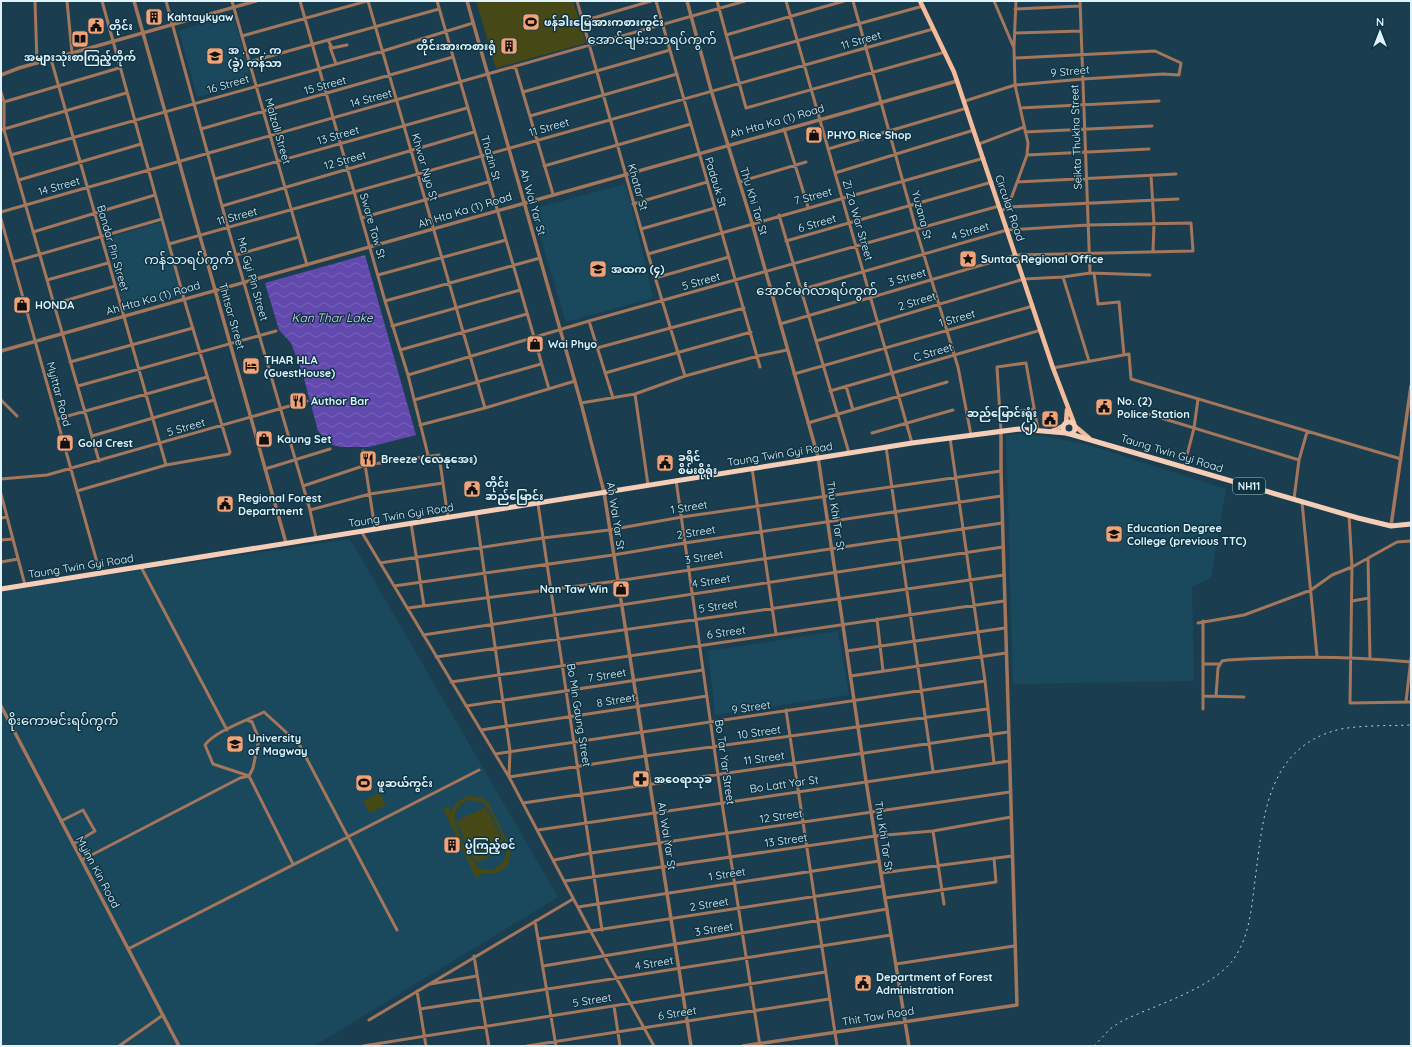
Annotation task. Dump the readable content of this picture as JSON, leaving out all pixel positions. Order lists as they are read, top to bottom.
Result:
{
  "streets": {
    "highway": ["Taung Twin Gyi Road", "NH11"],
    "main road": ["Circular Road"],
    "street": [
      "11 Street",
      "9 Street",
      "16 Street",
      "15 Street",
      "14 Street",
      "Ah Hta Ka (1) Road",
      "Malzali Street",
      "13 Street",
      "Seikta Thukha Street",
      "Thazin St",
      "12 Street",
      "Khwar Nyo St",
      "Padauk St",
      "Khatar St",
      "7 Street",
      "Thu Khi Tar St",
      "Ah Wai Yar St",
      "Yuzana St",
      "Zi Za War Street",
      "6 Street",
      "Sware Taw St",
      "4 Street",
      "Bandar Pin Street",
      "3 Street",
      "Ma Gyi Pin Street",
      "5 Street",
      "2 Street",
      "Thitsar Street",
      "1 Street",
      "C Street",
      "Myittar Road",
      "8 Street",
      "Bo Min Gaung Street",
      "10 Street",
      "Bo Tar Yar Street",
      "Bo Latt Yar St",
      "Myinn Kin Road",
      "Thit Taw Road"
    ]
  },
  "crossings": [
    ["11 Street", "Malzali Street"],
    ["11 Street", "Thazin St"],
    ["11 Street", "Khwar Nyo St"],
    ["11 Street", "Padauk St"],
    ["11 Street", "Khatar St"],
    ["11 Street", "Thu Khi Tar St"],
    ["11 Street", "Ah Wai Yar St"],
    ["11 Street", "Circular Road"],
    ["11 Street", "Yuzana St"],
    ["11 Street", "Zi Za War Street"],
    ["11 Street", "Sware Taw St"],
    ["11 Street", "Ma Gyi Pin Street"],
    ["11 Street", "Thitsar Street"],
    ["11 Street", "Bo Min Gaung Street"],
    ["11 Street", "Bo Tar Yar Street"],
    ["9 Street", "Seikta Thukha Street"],
    ["9 Street", "Thu Khi Tar St"],
    ["9 Street", "Ah Wai Yar St"],
    ["9 Street", "Circular Road"],
    ["9 Street", "Bo Min Gaung Street"],
    ["9 Street", "Bo Tar Yar Street"],
    ["16 Street", "Malzali Street"],
    ["16 Street", "Thazin St"],
    ["16 Street", "Khwar Nyo St"],
    ["16 Street", "Ah Wai Yar St"],
    ["16 Street", "Sware Taw St"],
    ["16 Street", "Bandar Pin Street"],
    ["16 Street", "Ma Gyi Pin Street"],
    ["16 Street", "Thitsar Street"],
    ["15 Street", "Malzali Street"],
    ["15 Street", "Thazin St"],
    ["15 Street", "Khwar Nyo St"],
    ["15 Street", "Sware Taw St"],
    ["15 Street", "Ma Gyi Pin Street"],
    ["14 Street", "Malzali Street"],
    ["14 Street", "Thazin St"],
    ["14 Street", "Khwar Nyo St"],
    ["14 Street", "Padauk St"],
    ["14 Street", "Khatar St"],
    ["14 Street", "Thu Khi Tar St"],
    ["14 Street", "Ah Wai Yar St"],
    ["14 Street", "Sware Taw St"],
    ["14 Street", "Bandar Pin Street"],
    ["14 Street", "Ma Gyi Pin Street"],
    ["14 Street", "Thitsar Street"],
    ["Ah Hta Ka (1) Road", "Malzali Street"],
    ["Ah Hta Ka (1) Road", "Thazin St"],
    ["Ah Hta Ka (1) Road", "Khwar Nyo St"],
    ["Ah Hta Ka (1) Road", "Padauk St"],
    ["Ah Hta Ka (1) Road", "Khatar St"],
    ["Ah Hta Ka (1) Road", "Thu Khi Tar St"],
    ["Ah Hta Ka (1) Road", "Ah Wai Yar St"],
    ["Ah Hta Ka (1) Road", "Circular Road"],
    ["Ah Hta Ka (1) Road", "Yuzana St"],
    ["Ah Hta Ka (1) Road", "Zi Za War Street"],
    ["Ah Hta Ka (1) Road", "Sware Taw St"],
    ["Ah Hta Ka (1) Road", "Bandar Pin Street"],
    ["Ah Hta Ka (1) Road", "Ma Gyi Pin Street"],
    ["Ah Hta Ka (1) Road", "Thitsar Street"],
    ["Ah Hta Ka (1) Road", "Myittar Road"],
    ["Malzali Street", "13 Street"],
    ["Malzali Street", "12 Street"],
    ["13 Street", "Thazin St"],
    ["13 Street", "Khwar Nyo St"],
    ["13 Street", "Thu Khi Tar St"],
    ["13 Street", "Ah Wai Yar St"],
    ["13 Street", "Sware Taw St"],
    ["13 Street", "Ma Gyi Pin Street"],
    ["13 Street", "Bo Min Gaung Street"],
    ["13 Street", "Bo Tar Yar Street"],
    ["Seikta Thukha Street", "4 Street"],
    ["Thazin St", "12 Street"],
    ["Thazin St", "5 Street"],
    ["12 Street", "Khwar Nyo St"],
    ["12 Street", "Thu Khi Tar St"],
    ["12 Street", "Ah Wai Yar St"],
    ["12 Street", "Sware Taw St"],
    ["12 Street", "Ma Gyi Pin Street"],
    ["12 Street", "Bo Min Gaung Street"],
    ["12 Street", "Bo Tar Yar Street"],
    ["Khwar Nyo St", "5 Street"],
    ["Padauk St", "7 Street"],
    ["Padauk St", "5 Street"],
    ["Khatar St", "7 Street"],
    ["Khatar St", "5 Street"],
    ["7 Street", "Thu Khi Tar St"],
    ["7 Street", "Ah Wai Yar St"],
    ["7 Street", "Circular Road"],
    ["7 Street", "Yuzana St"],
    ["7 Street", "Zi Za War Street"],
    ["7 Street", "Bo Min Gaung Street"],
    ["7 Street", "Bo Tar Yar Street"],
    ["Thu Khi Tar St", "6 Street"],
    ["Thu Khi Tar St", "4 Street"],
    ["Thu Khi Tar St", "3 Street"],
    ["Thu Khi Tar St", "5 Street"],
    ["Thu Khi Tar St", "2 Street"],
    ["Thu Khi Tar St", "1 Street"],
    ["Thu Khi Tar St", "Taung Twin Gyi Road"],
    ["Thu Khi Tar St", "10 Street"],
    ["Thu Khi Tar St", "Bo Latt Yar St"],
    ["Thu Khi Tar St", "Thit Taw Road"],
    ["Ah Wai Yar St", "6 Street"],
    ["Ah Wai Yar St", "4 Street"],
    ["Ah Wai Yar St", "3 Street"],
    ["Ah Wai Yar St", "5 Street"],
    ["Ah Wai Yar St", "2 Street"],
    ["Ah Wai Yar St", "1 Street"],
    ["Ah Wai Yar St", "Taung Twin Gyi Road"],
    ["Ah Wai Yar St", "8 Street"],
    ["Ah Wai Yar St", "10 Street"],
    ["Ah Wai Yar St", "Bo Latt Yar St"],
    ["Circular Road", "6 Street"],
    ["Circular Road", "4 Street"],
    ["Circular Road", "3 Street"],
    ["Circular Road", "5 Street"],
    ["Circular Road", "2 Street"],
    ["Circular Road", "1 Street"],
    ["Circular Road", "C Street"],
    ["Circular Road", "Taung Twin Gyi Road"],
    ["Circular Road", "NH11"],
    ["Yuzana St", "6 Street"],
    ["Yuzana St", "4 Street"],
    ["Yuzana St", "3 Street"],
    ["Yuzana St", "5 Street"],
    ["Yuzana St", "2 Street"],
    ["Yuzana St", "1 Street"],
    ["Yuzana St", "C Street"],
    ["Yuzana St", "Taung Twin Gyi Road"],
    ["Zi Za War Street", "6 Street"],
    ["Zi Za War Street", "4 Street"],
    ["Zi Za War Street", "3 Street"],
    ["Zi Za War Street", "5 Street"],
    ["Zi Za War Street", "2 Street"],
    ["Zi Za War Street", "1 Street"],
    ["Zi Za War Street", "C Street"],
    ["Zi Za War Street", "Taung Twin Gyi Road"],
    ["6 Street", "Bo Min Gaung Street"],
    ["6 Street", "Bo Tar Yar Street"],
    ["Sware Taw St", "5 Street"],
    ["4 Street", "Bo Min Gaung Street"],
    ["4 Street", "Bo Tar Yar Street"],
    ["Bandar Pin Street", "5 Street"],
    ["3 Street", "Bo Min Gaung Street"],
    ["3 Street", "Bo Tar Yar Street"],
    ["Ma Gyi Pin Street", "5 Street"],
    ["Ma Gyi Pin Street", "Taung Twin Gyi Road"],
    ["5 Street", "Thitsar Street"],
    ["5 Street", "Myittar Road"],
    ["5 Street", "Bo Min Gaung Street"],
    ["5 Street", "Bo Tar Yar Street"],
    ["2 Street", "Bo Min Gaung Street"],
    ["2 Street", "Bo Tar Yar Street"],
    ["Thitsar Street", "Taung Twin Gyi Road"],
    ["1 Street", "Bo Min Gaung Street"],
    ["1 Street", "Bo Tar Yar Street"],
    ["Myittar Road", "Taung Twin Gyi Road"],
    ["Taung Twin Gyi Road", "NH11"],
    ["Taung Twin Gyi Road", "Bo Min Gaung Street"],
    ["Taung Twin Gyi Road", "Bo Tar Yar Street"],
    ["8 Street", "Bo Min Gaung Street"],
    ["8 Street", "Bo Tar Yar Street"],
    ["Bo Min Gaung Street", "10 Street"],
    ["Bo Min Gaung Street", "Bo Latt Yar St"],
    ["10 Street", "Bo Tar Yar Street"],
    ["Bo Tar Yar Street", "Bo Latt Yar St"],
    ["Bo Tar Yar Street", "Thit Taw Road"]
  ],
  "districts": [
    "အောင်ချမ်းသာရပ်ကွက်",
    "ကန်သာရပ်ကွက်",
    "အောင်မင်္ဂလာရပ်ကွက်",
    "စိုးကောမင်းရပ်ကွက်"
  ],
  "water": ["Kan Thar Lake"],
  "places": {
    "building": ["Kahtaykyaw", "တိုင်းအားကစားရုံ", "ပွဲကြည့်စင်"],
    "sports": ["ဖန်ခါးမြေအားကစားကွင်း", "ဖူဆယ်ကွင်း"],
    "public building": [
      "တိုင်း",
      "No. (2) Police Station",
      "ဆည်မြောင်းရုံး (၂)",
      "ခရိုင် စိမ်းစိုရုံး",
      "တိုင်း ဆည်မြောင်း",
      "Regional Forest Department",
      "Department of Forest Administration"
    ],
    "library": ["အများသုံးစာကြည့်တိုက်"],
    "school or university": [
      "အ . ထ . က (ခွဲ) ကန်သာ",
      "အထက (၄)",
      "Education Degree College (previous TTC)",
      "University of Magway"
    ],
    "shop": [
      "PHYO Rice Shop",
      "HONDA",
      "Wai Phyo",
      "Kaung Set",
      "Gold Crest",
      "Nan Taw Win"
    ],
    "place": ["Suntac Regional Office"],
    "hotel": ["THAR HLA (GuestHouse)"],
    "restaurant": ["Author Bar", "Breeze (လေနုအေး)"],
    "pharmacy": ["အဝေရာသုခ"]
  },
  "north": "top"
}
